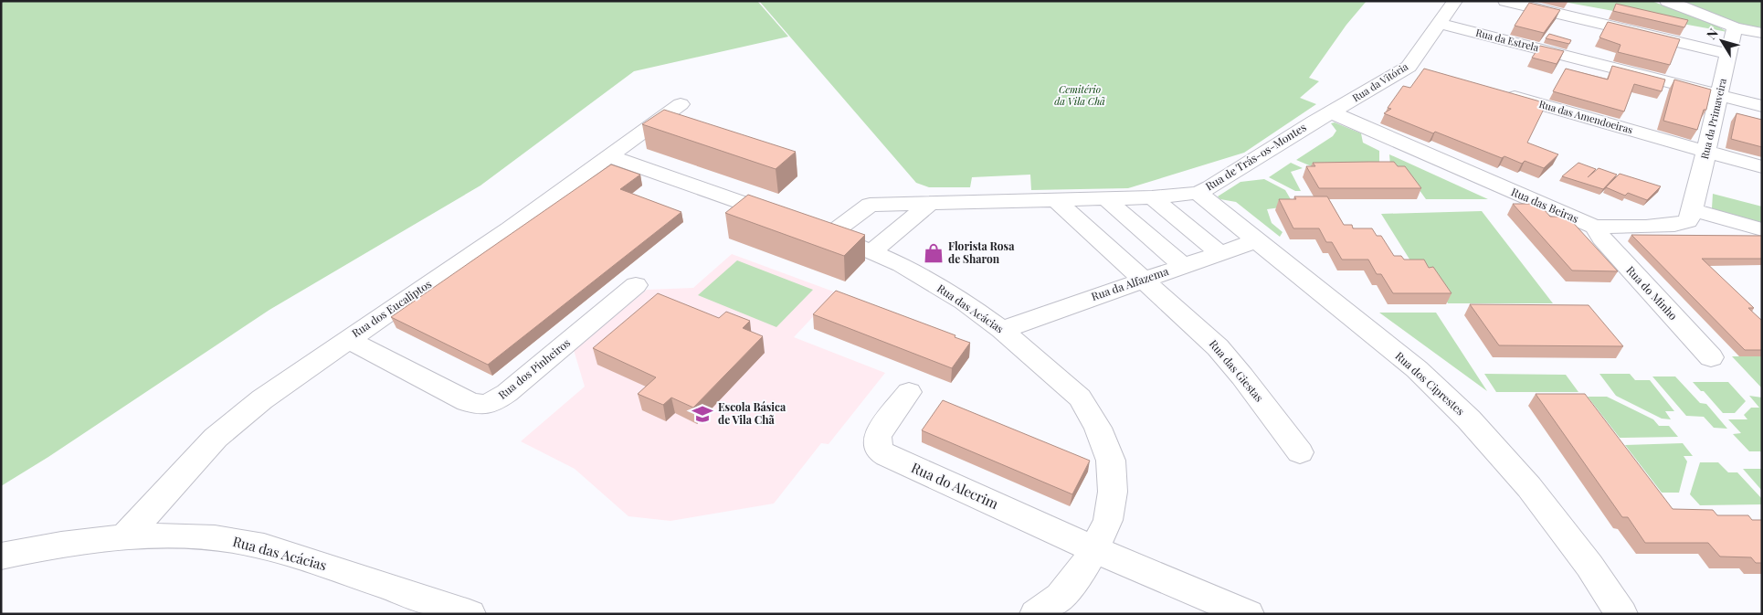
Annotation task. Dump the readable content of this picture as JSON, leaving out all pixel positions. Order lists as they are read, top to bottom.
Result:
{
  "streets": {
    "street": [
      "Rua da Estrela",
      "Rua da Vitória",
      "Rua das Amendoeiras",
      "Rua da Primaveira",
      "Rua de Trás-os-Montes",
      "Rua das Beiras",
      "Rua da Alfazema",
      "Rua do Minho",
      "Rua dos Eucaliptos",
      "Rua das Acácias",
      "Rua dos Pinheiros",
      "Rua das Giestas",
      "Rua dos Ciprestes",
      "Rua do Alecrim"
    ]
  },
  "crossings": [
    ["Rua da Estrela", "Rua da Vitória"],
    ["Rua da Estrela", "Rua da Primaveira"],
    ["Rua da Vitória", "Rua de Trás-os-Montes"],
    ["Rua da Vitória", "Rua das Beiras"],
    ["Rua das Amendoeiras", "Rua da Primaveira"],
    ["Rua da Primaveira", "Rua das Beiras"],
    ["Rua de Trás-os-Montes", "Rua das Beiras"],
    ["Rua de Trás-os-Montes", "Rua das Acácias"],
    ["Rua de Trás-os-Montes", "Rua dos Ciprestes"],
    ["Rua das Beiras", "Rua do Minho"],
    ["Rua da Alfazema", "Rua das Acácias"],
    ["Rua da Alfazema", "Rua das Giestas"],
    ["Rua da Alfazema", "Rua dos Ciprestes"],
    ["Rua dos Eucaliptos", "Rua das Acácias"],
    ["Rua dos Eucaliptos", "Rua dos Pinheiros"],
    ["Rua das Acácias", "Rua do Alecrim"]
  ],
  "parks": ["Cemitério da Vila Chã"],
  "places": {
    "shop": ["Florista Rosa de Sharon"],
    "school or university": ["Escola Básica de Vila Chã"]
  },
  "north": "top left"
}
